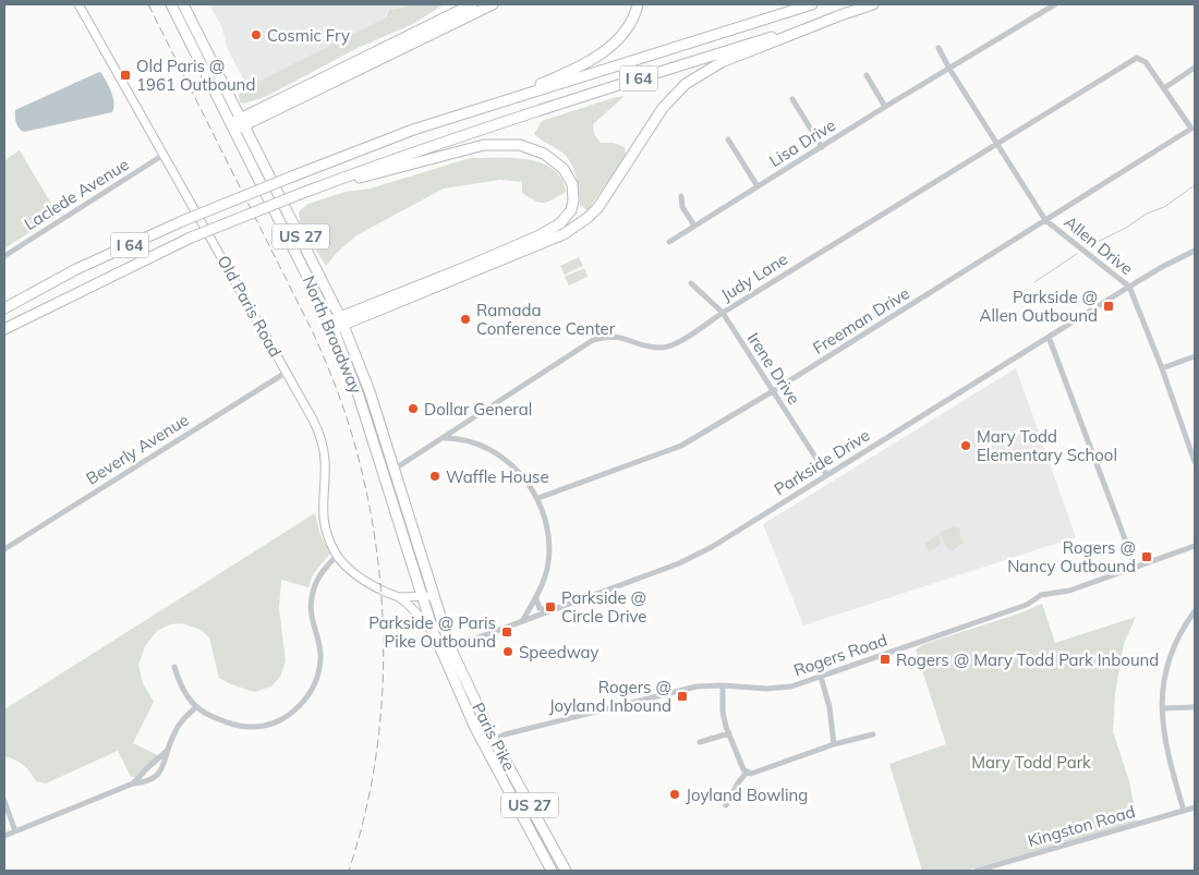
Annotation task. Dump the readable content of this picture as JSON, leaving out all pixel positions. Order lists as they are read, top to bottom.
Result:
{
  "streets": {
    "highway": [
      "I 64",
      "US 27",
      "North Broadway",
      "Paris Pike"
    ],
    "street": [
      "Lisa Drive",
      "Laclede Avenue",
      "Allen Drive",
      "Judy Lane",
      "Old Paris Road",
      "Freeman Drive",
      "Irene Drive",
      "Beverly Avenue",
      "Parkside Drive",
      "Rogers Road",
      "Kingston Road"
    ]
  },
  "crossings": [
    ["Lisa Drive", "Allen Drive"],
    ["Laclede Avenue", "Old Paris Road"],
    ["Allen Drive", "Judy Lane"],
    ["Allen Drive", "Freeman Drive"],
    ["Allen Drive", "Parkside Drive"],
    ["Judy Lane", "Freeman Drive"],
    ["Judy Lane", "North Broadway"],
    ["Judy Lane", "Irene Drive"],
    ["Old Paris Road", "North Broadway"],
    ["Old Paris Road", "Beverly Avenue"],
    ["Freeman Drive", "Irene Drive"],
    ["North Broadway", "Parkside Drive"],
    ["North Broadway", "Paris Pike"],
    ["Irene Drive", "Parkside Drive"],
    ["Parkside Drive", "Paris Pike"],
    ["Rogers Road", "Paris Pike"]
  ],
  "parks": ["Mary Todd Park"],
  "places": {
    "other": [
      "Cosmic Fry",
      "Ramada Conference Center",
      "Dollar General",
      "Mary Todd Elementary School",
      "Waffle House",
      "Speedway",
      "Joyland Bowling"
    ],
    "transit": [
      "Old Paris @ 1961 Outbound",
      "Parkside @ Allen Outbound",
      "Rogers @ Nancy Outbound",
      "Parkside @ Circle Drive",
      "Parkside @ Paris Pike Outbound",
      "Rogers @ Mary Todd Park Inbound",
      "Rogers @ Joyland Inbound"
    ]
  }
}
